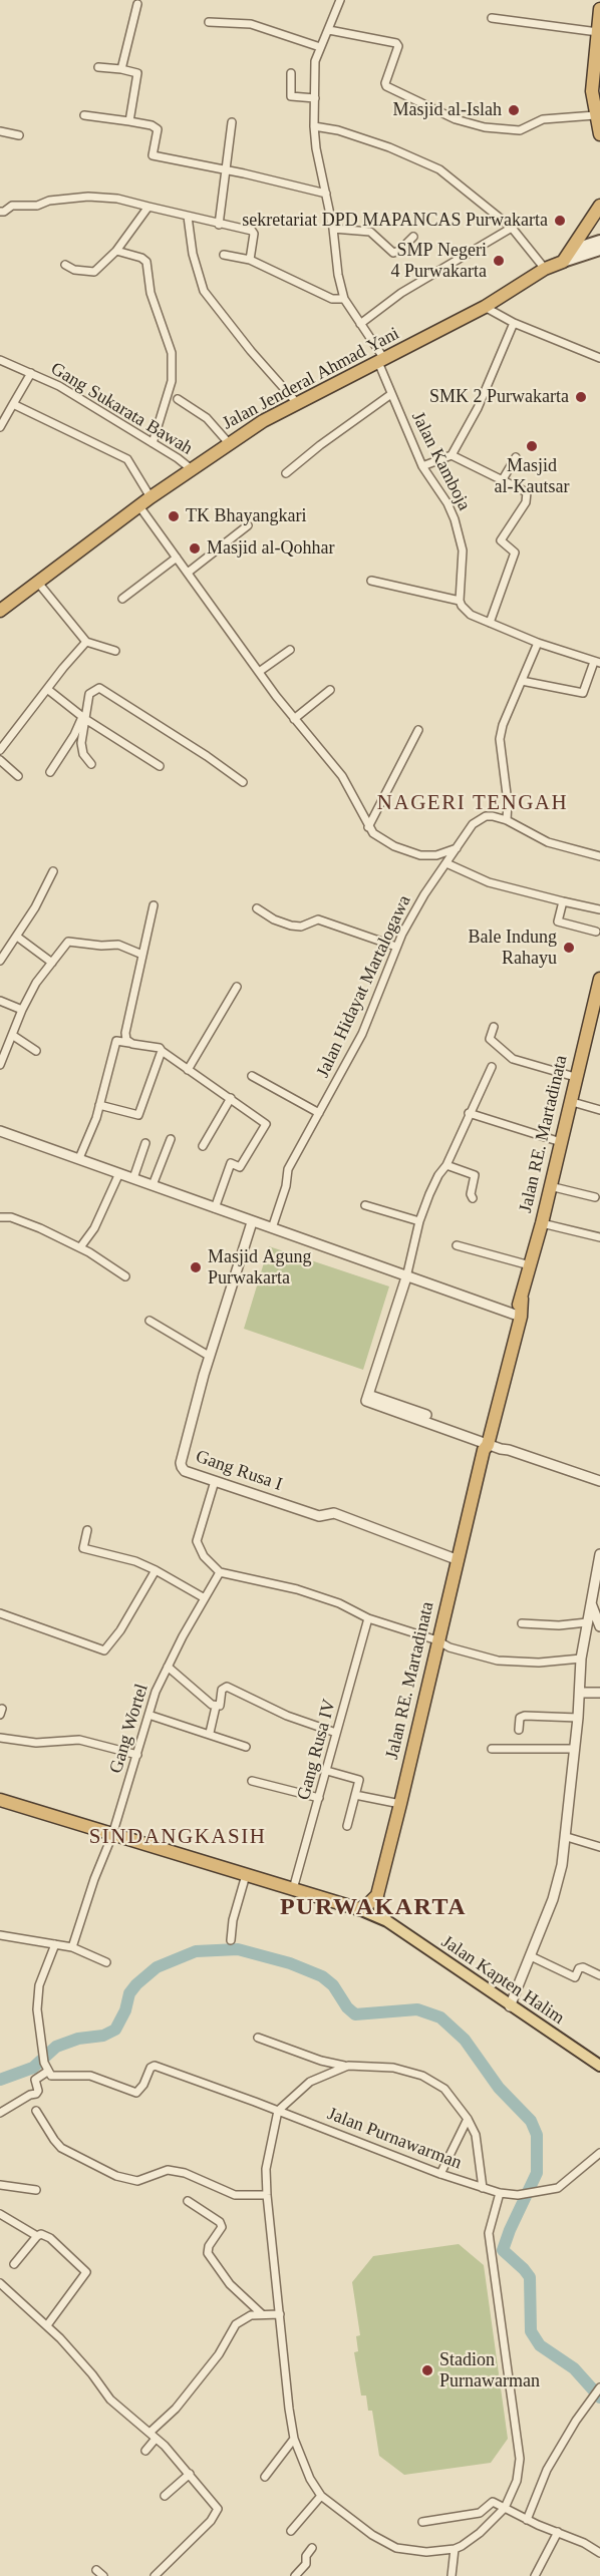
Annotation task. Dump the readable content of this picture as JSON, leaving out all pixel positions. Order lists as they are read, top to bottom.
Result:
{
  "streets": {
    "highway": ["Jalan Jenderal Ahmad Yani", "Jalan RE. Martadinata"],
    "main road": ["Jalan Kapten Halim"],
    "street": [
      "Gang Sukarata Bawah",
      "Jalan Kamboja",
      "Jalan Hidayat Martalogawa",
      "Gang Rusa I",
      "Gang Wortel",
      "Gang Rusa IV",
      "Jalan Purnawarman"
    ]
  },
  "crossings": [
    ["Jalan Jenderal Ahmad Yani", "Gang Sukarata Bawah"],
    ["Jalan Jenderal Ahmad Yani", "Jalan Kamboja"],
    ["Jalan RE. Martadinata", "Gang Rusa I"]
  ],
  "districts": ["NAGERI TENGAH", "SINDANGKASIH", "PURWAKARTA"],
  "places": [
    "Masjid al-Islah",
    "sekretariat DPD MAPANCAS Purwakarta",
    "SMP Negeri 4 Purwakarta",
    "SMK 2 Purwakarta",
    "Masjid al-Kautsar",
    "TK Bhayangkari",
    "Masjid al-Qohhar",
    "Bale Indung Rahayu",
    "Masjid Agung Purwakarta",
    "Stadion Purnawarman"
  ]
}
